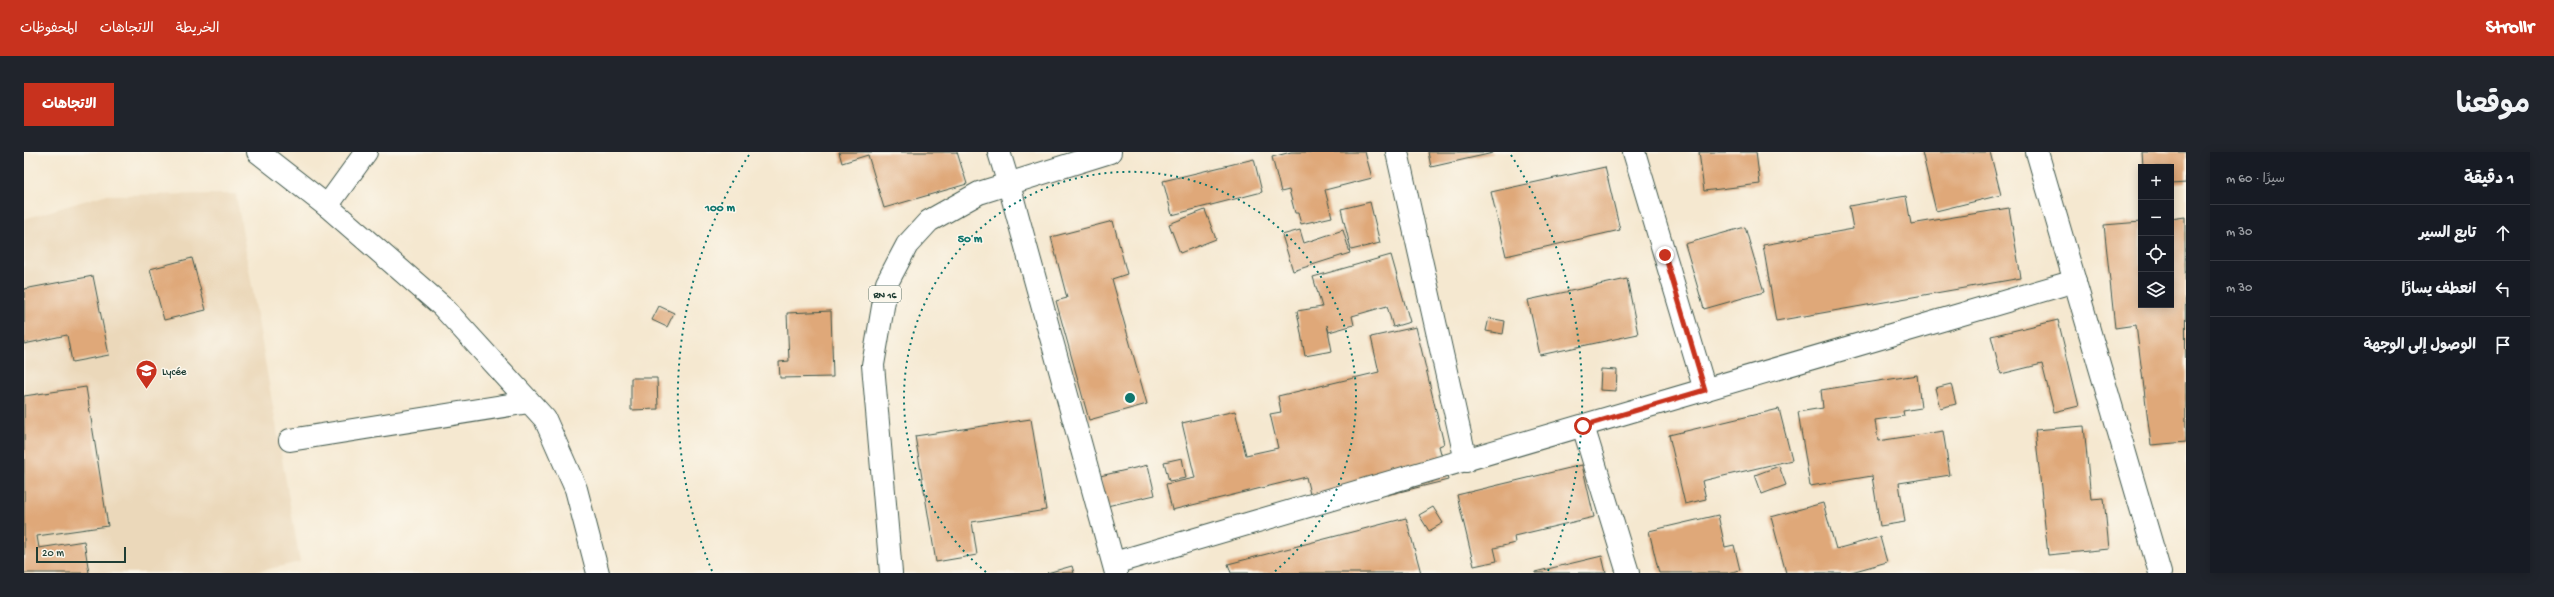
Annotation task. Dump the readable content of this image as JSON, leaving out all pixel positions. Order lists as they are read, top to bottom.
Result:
{
  "streets": {
    "street": ["RN 16"]
  },
  "places": {
    "school or university": ["Lycée"]
  },
  "scale_bar": "20 m",
  "page": {
    "header": "Strollr",
    "nav": ["الخريطة", "الاتجاهات", "المحفوظات"],
    "title": "موقعنا",
    "buttons": "الاتجاهات",
    "heading": ["1 دقيقة", "سيرًا · 60 m"],
    "map_buttons": ["+", "−"],
    "list": [
      ["تابع السير", "30 m"],
      ["انعطف يسارًا", "30 m"],
      "الوصول إلى الوجهة"
    ],
    "scale": "20 m"
  },
  "rings": ["100 m", "50 m"]
}
